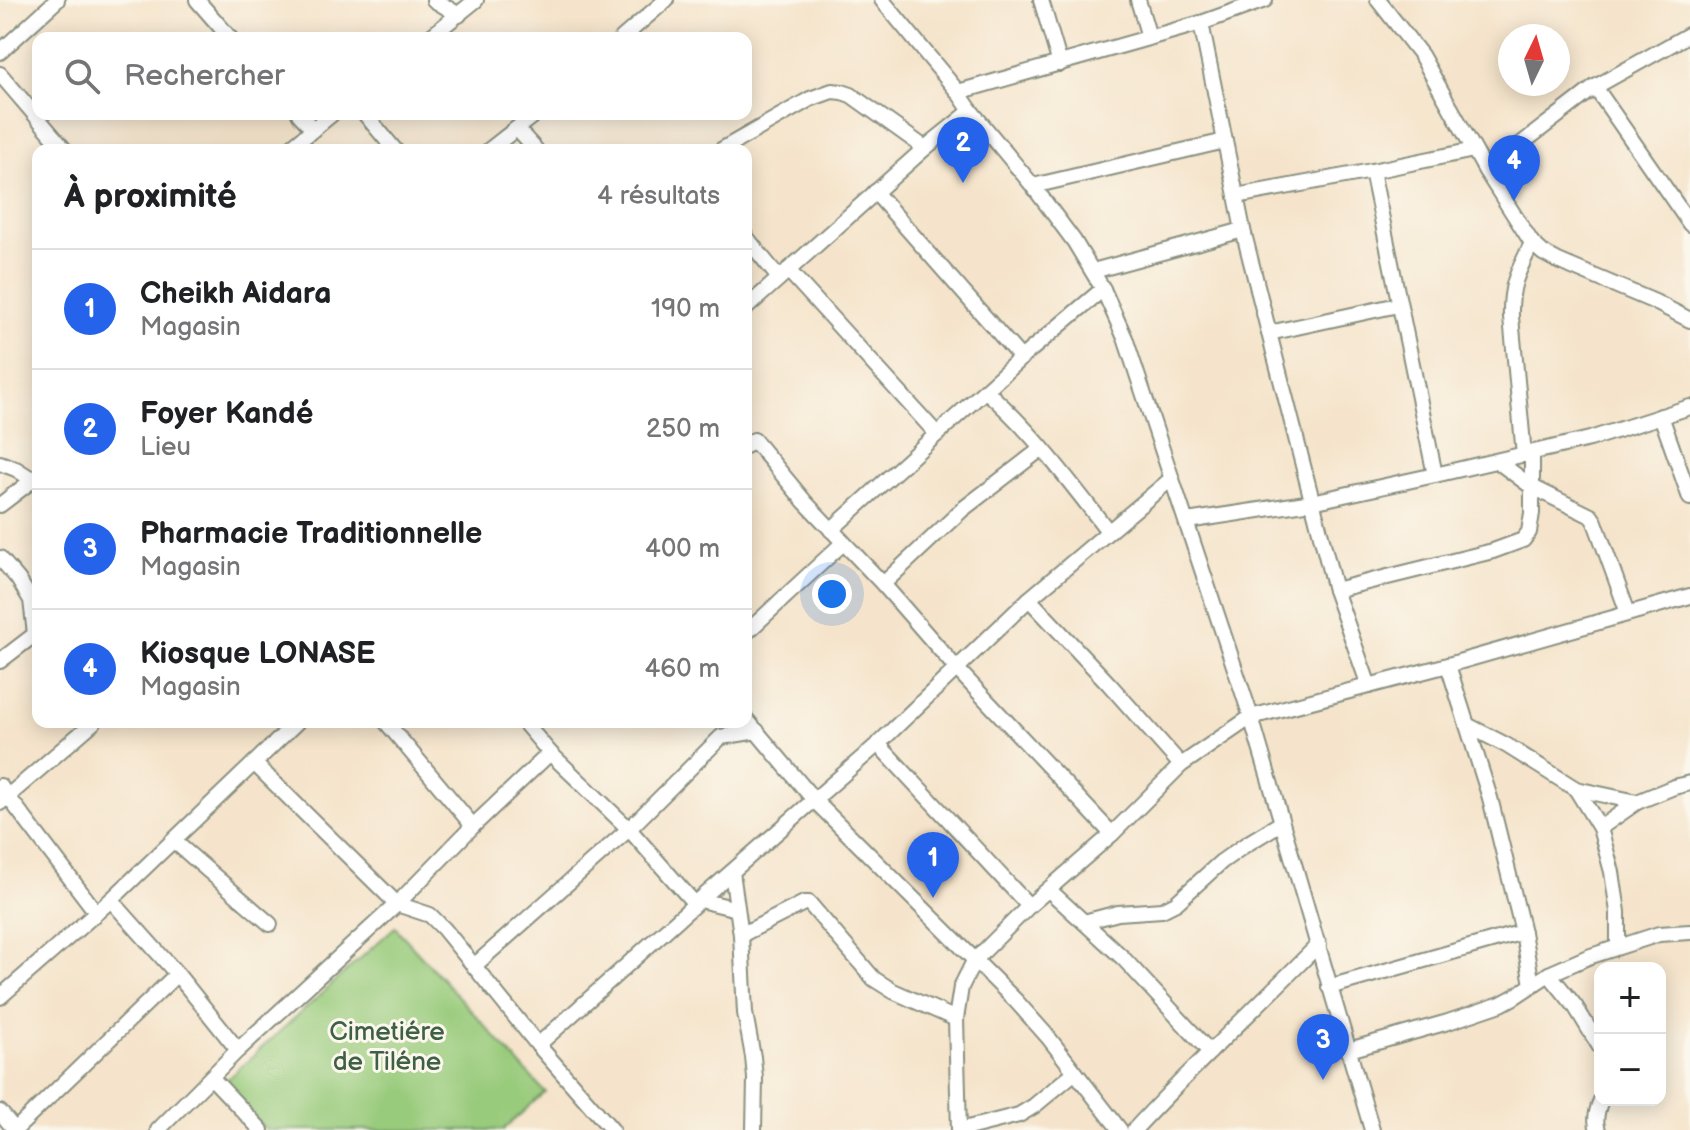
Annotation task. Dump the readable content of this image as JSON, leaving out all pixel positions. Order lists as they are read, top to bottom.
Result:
{
  "parks": ["Cimetiére de Tiléne"],
  "north": "top",
  "page": {
    "search": "Rechercher",
    "pins": [
      "2",
      "4",
      "1",
      "3"
    ],
    "heading": ["À proximité", "4 résultats"],
    "list": [
      {
        "mark": "1",
        "name": "Cheikh Aidara",
        "note": "Magasin",
        "value": "190 m"
      },
      {
        "mark": "2",
        "name": "Foyer Kandé",
        "note": "Lieu",
        "value": "250 m"
      },
      {
        "mark": "3",
        "name": "Pharmacie Traditionnelle",
        "note": "Magasin",
        "value": "400 m"
      },
      {
        "mark": "4",
        "name": "Kiosque LONASE",
        "note": "Magasin",
        "value": "460 m"
      }
    ],
    "map_buttons": ["+", "−"]
  }
}
